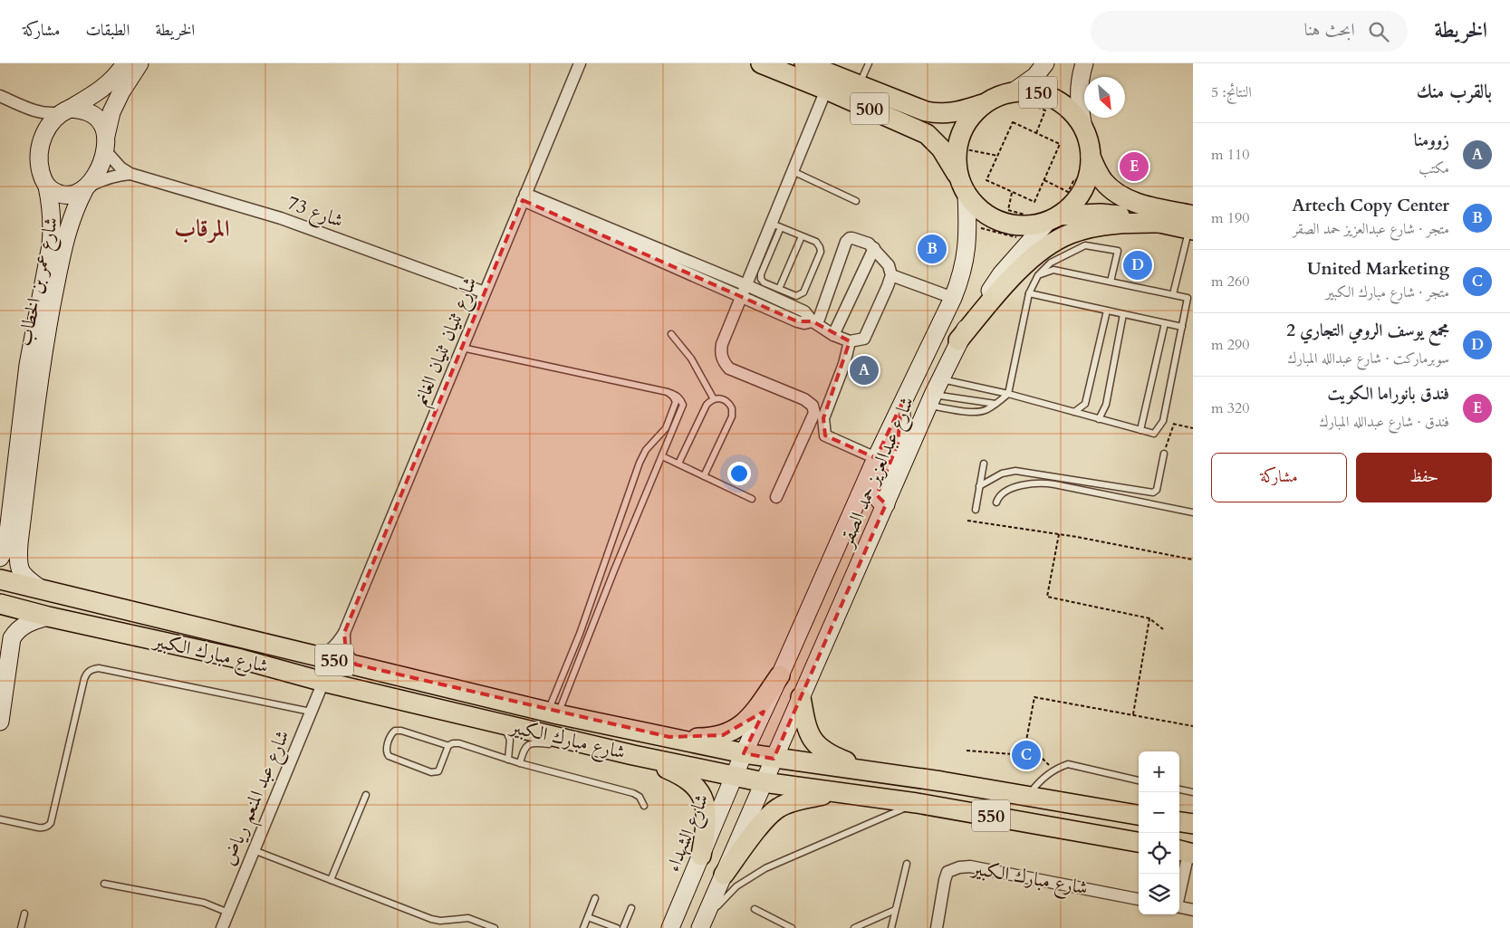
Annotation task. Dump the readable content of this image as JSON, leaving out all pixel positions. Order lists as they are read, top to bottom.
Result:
{
  "streets": {
    "main road": [
      "150",
      "500",
      "شارع عمر بن الخطاب",
      "شارع عبدالعزيز حمد الصقر",
      "شارع مبارك الكبير",
      "550",
      "شارع الشهداء"
    ],
    "street": ["شارع 73", "شارع ثنيان ثنيان الغانم", "شارع عبد المنعم رياض"]
  },
  "crossings": [
    ["150", "500"],
    ["150", "شارع عبدالعزيز حمد الصقر"],
    ["500", "شارع عبدالعزيز حمد الصقر"],
    ["شارع 73", "شارع عمر بن الخطاب"],
    ["شارع 73", "شارع ثنيان ثنيان الغانم"],
    ["شارع عمر بن الخطاب", "شارع مبارك الكبير"],
    ["شارع عبدالعزيز حمد الصقر", "شارع مبارك الكبير"],
    ["شارع عبدالعزيز حمد الصقر", "شارع الشهداء"],
    ["شارع مبارك الكبير", "شارع عبد المنعم رياض"],
    ["شارع مبارك الكبير", "شارع الشهداء"]
  ],
  "districts": ["المرقاب"],
  "north": "bottom right",
  "page": {
    "header": "الخريطة",
    "search": "ابحث هنا",
    "nav": ["الخريطة", "الطبقات", "مشاركة"],
    "heading": ["بالقرب منك", "النتائج: 5"],
    "list": [
      {
        "mark": "A",
        "name": "زوومنا",
        "note": "مكتب",
        "value": "110 m"
      },
      {
        "mark": "B",
        "name": "Artech Copy Center",
        "note": "متجر · شارع عبدالعزيز حمد الصقر",
        "value": "190 m"
      },
      {
        "mark": "C",
        "name": "United Marketing",
        "note": "متجر · شارع مبارك الكبير",
        "value": "260 m"
      },
      {
        "mark": "D",
        "name": "مجمع يوسف الرومي التجاري 2",
        "note": "سوبرماركت · شارع عبدالله المبارك",
        "value": "290 m"
      },
      {
        "mark": "E",
        "name": "فندق بانوراما الكويت",
        "note": "فندق · شارع عبدالله المبارك",
        "value": "320 m"
      }
    ],
    "pins": [
      "E",
      "B",
      "D",
      "A",
      "C"
    ],
    "buttons": ["حفظ", "مشاركة"],
    "map_buttons": ["+", "−"]
  }
}
